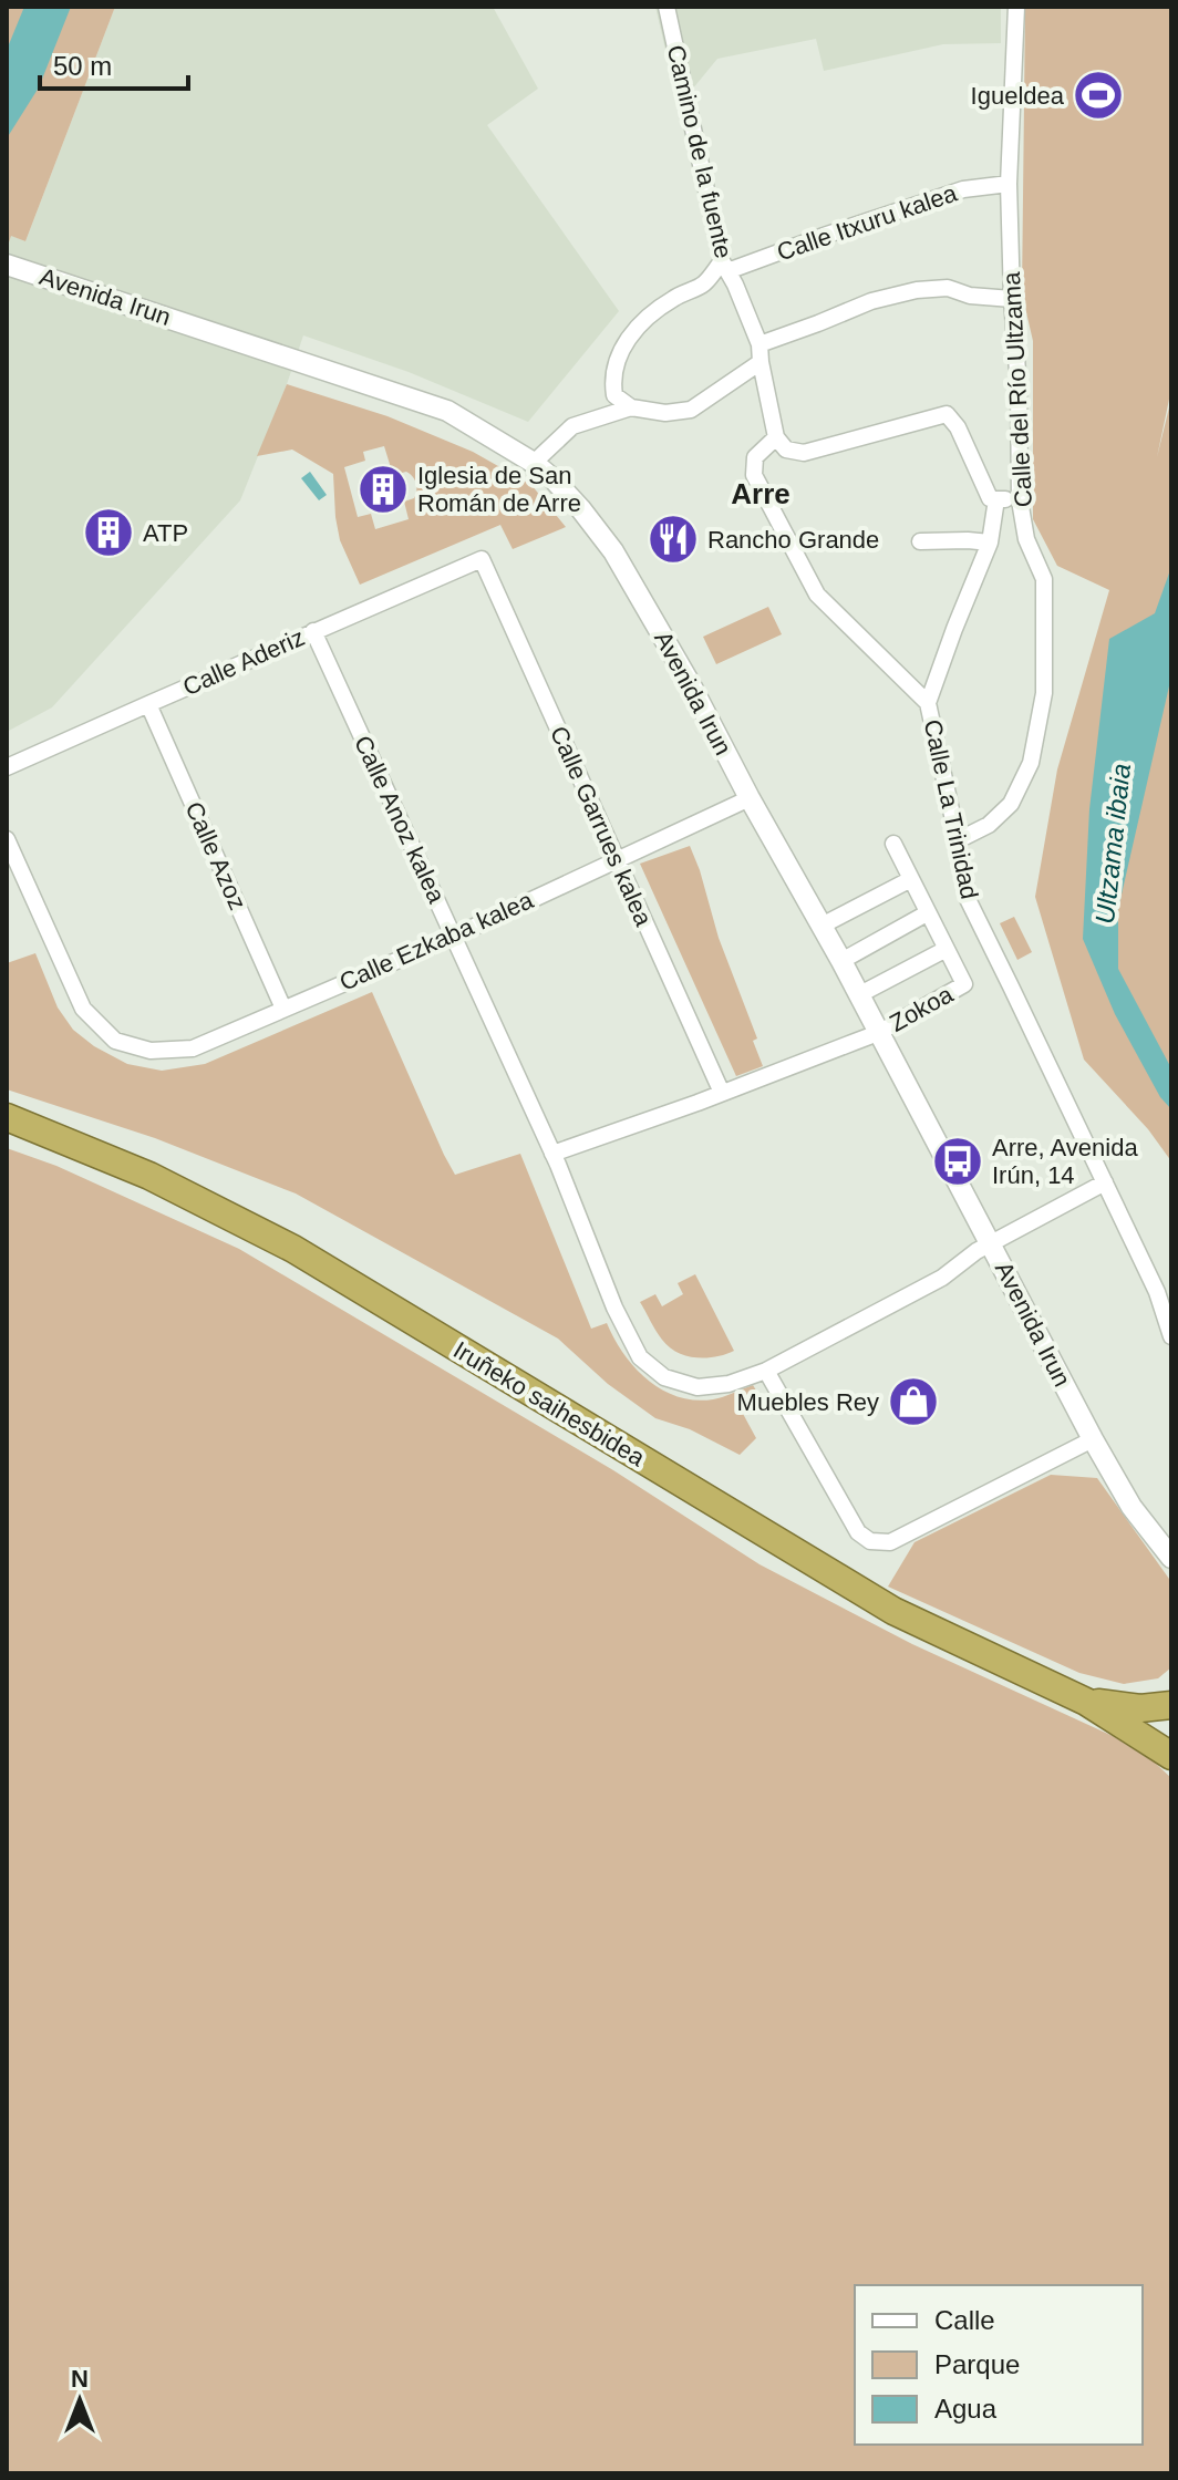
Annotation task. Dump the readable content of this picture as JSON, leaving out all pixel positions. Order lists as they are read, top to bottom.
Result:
{
  "streets": {
    "highway": ["Iruñeko saihesbidea"],
    "street": [
      "Camino de la fuente",
      "Calle Itxuru kalea",
      "Avenida Irun",
      "Calle del Río Ultzama",
      "Calle Aderiz",
      "Calle La Trinidad",
      "Calle Anoz kalea",
      "Calle Garrues kalea",
      "Calle Azoz",
      "Calle Ezkaba kalea",
      "Zokoa"
    ]
  },
  "crossings": [
    ["Camino de la fuente", "Calle Itxuru kalea"],
    ["Calle Itxuru kalea", "Calle del Río Ultzama"],
    ["Avenida Irun", "Calle Anoz kalea"],
    ["Avenida Irun", "Calle Ezkaba kalea"],
    ["Avenida Irun", "Zokoa"],
    ["Calle del Río Ultzama", "Calle La Trinidad"],
    ["Calle Aderiz", "Calle Anoz kalea"],
    ["Calle Aderiz", "Calle Garrues kalea"],
    ["Calle Aderiz", "Calle Azoz"],
    ["Calle La Trinidad", "Calle Anoz kalea"],
    ["Calle Anoz kalea", "Calle Ezkaba kalea"],
    ["Calle Garrues kalea", "Calle Ezkaba kalea"],
    ["Calle Azoz", "Calle Ezkaba kalea"]
  ],
  "districts": ["Arre"],
  "water": ["Ultzama ibaia"],
  "places": {
    "sports": ["Igueldea"],
    "building": ["Iglesia de San Román de Arre", "ATP"],
    "restaurant": ["Rancho Grande"],
    "bus stop": ["Arre, Avenida Irún, 14"],
    "shop": ["Muebles Rey"]
  },
  "legend": ["Calle", "Parque", "Agua"],
  "scale_bar": "50 m",
  "north": "top"
}
